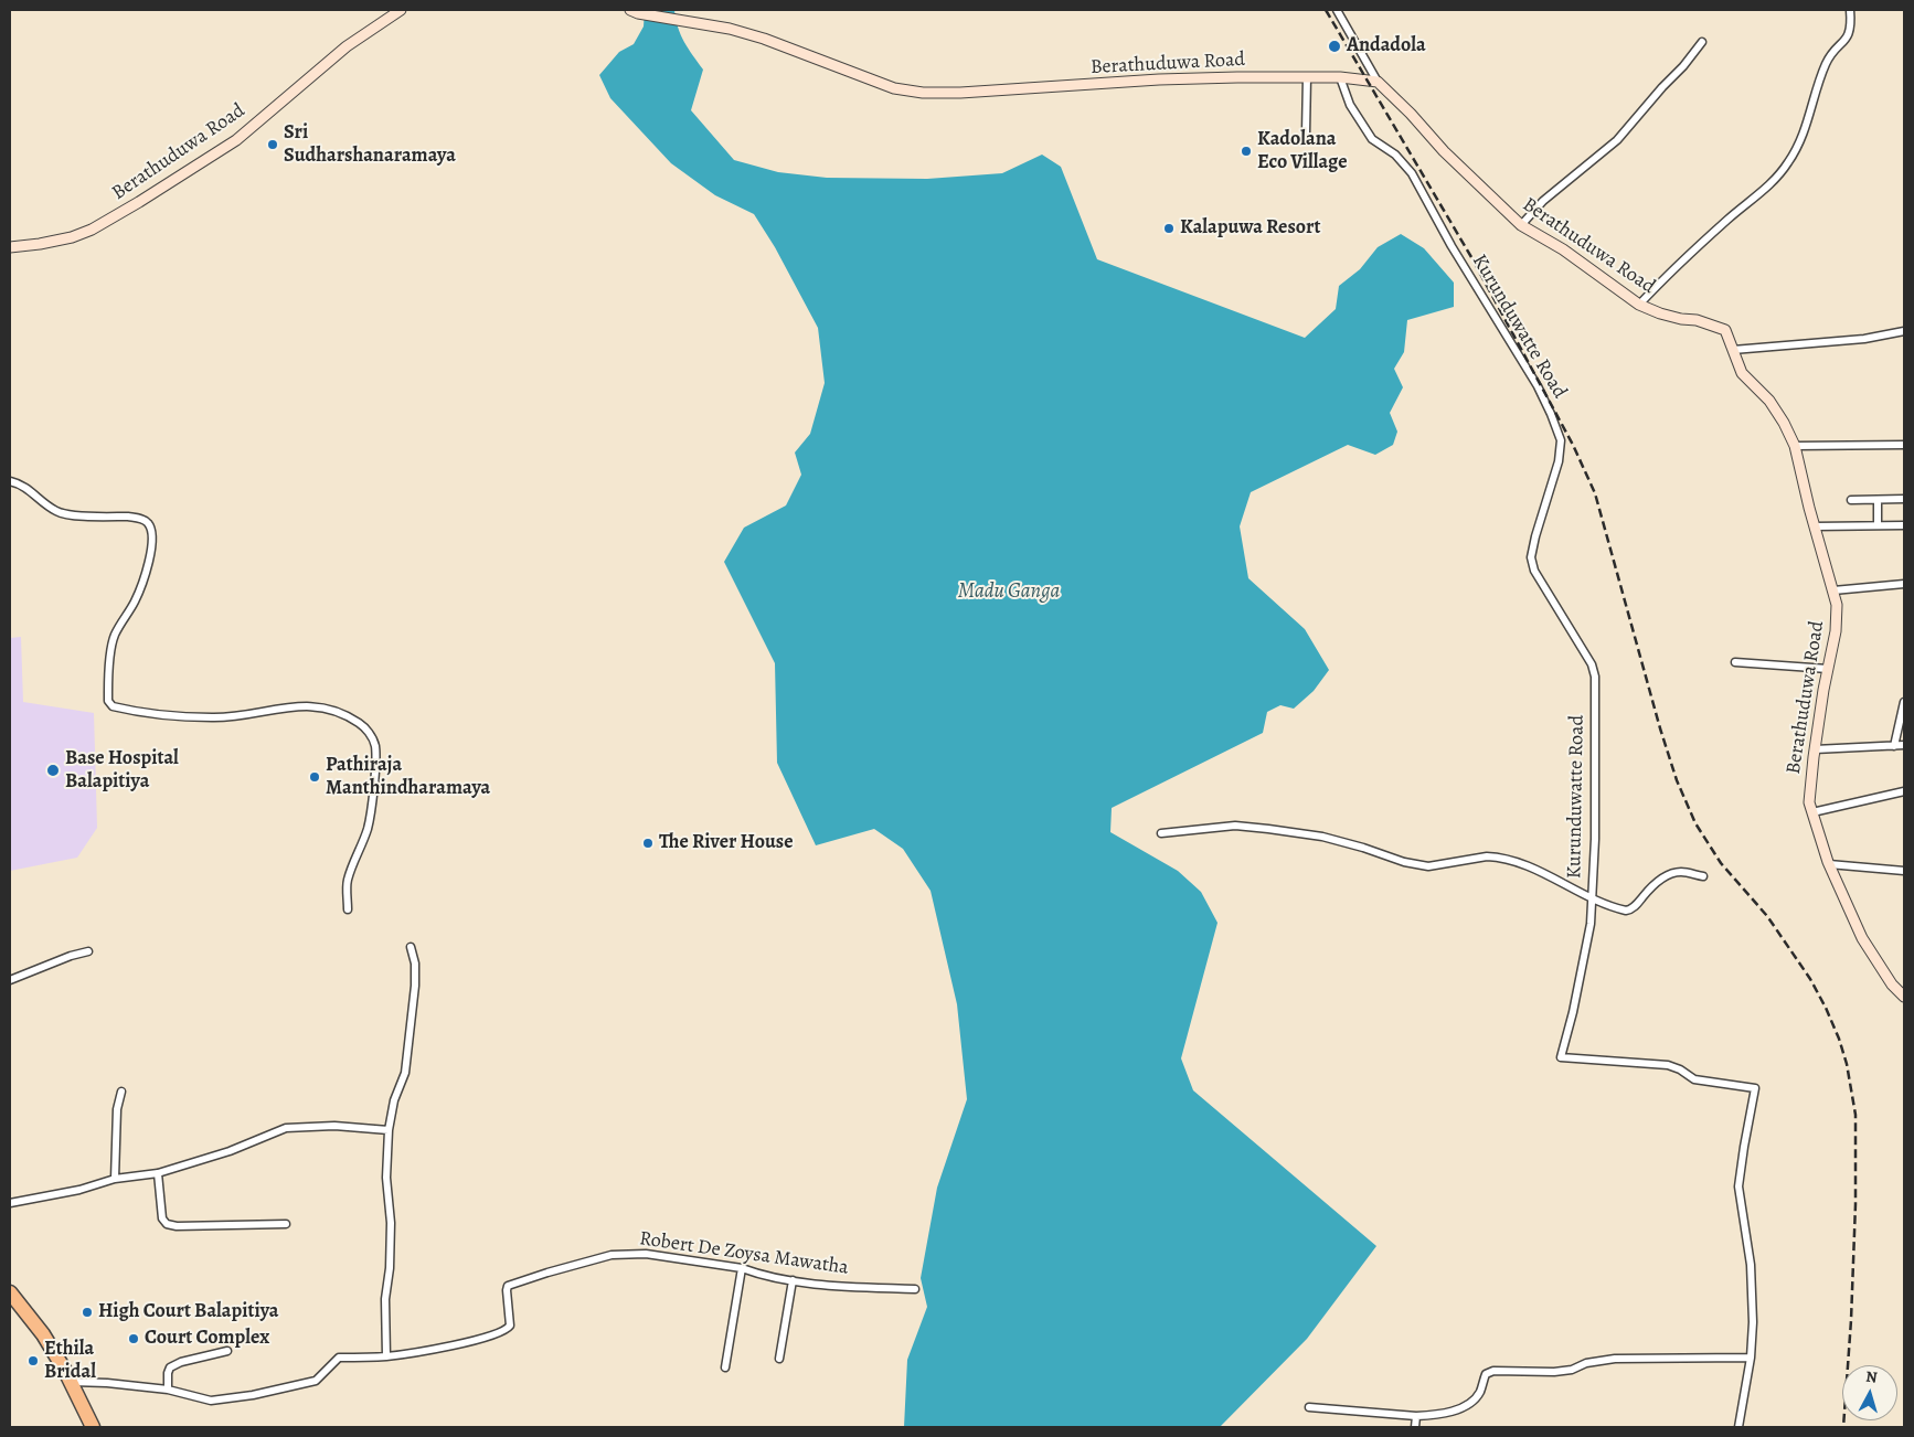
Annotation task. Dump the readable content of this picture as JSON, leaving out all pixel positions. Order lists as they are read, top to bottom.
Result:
{
  "streets": {
    "street": ["Berathuduwa Road", "Kurunduwatte Road", "Robert De Zoysa Mawatha"]
  },
  "crossings": [
    ["Berathuduwa Road", "Kurunduwatte Road"]
  ],
  "water": ["Madu Ganga"],
  "places": [
    "Andadola",
    "Sri Sudharshanaramaya",
    "Kadolana Eco Village",
    "Kalapuwa Resort",
    "Base Hospital Balapitiya",
    "Pathiraja Manthindharamaya",
    "The River House",
    "High Court Balapitiya",
    "Court Complex",
    "Ethila Bridal"
  ],
  "north": "top"
}
